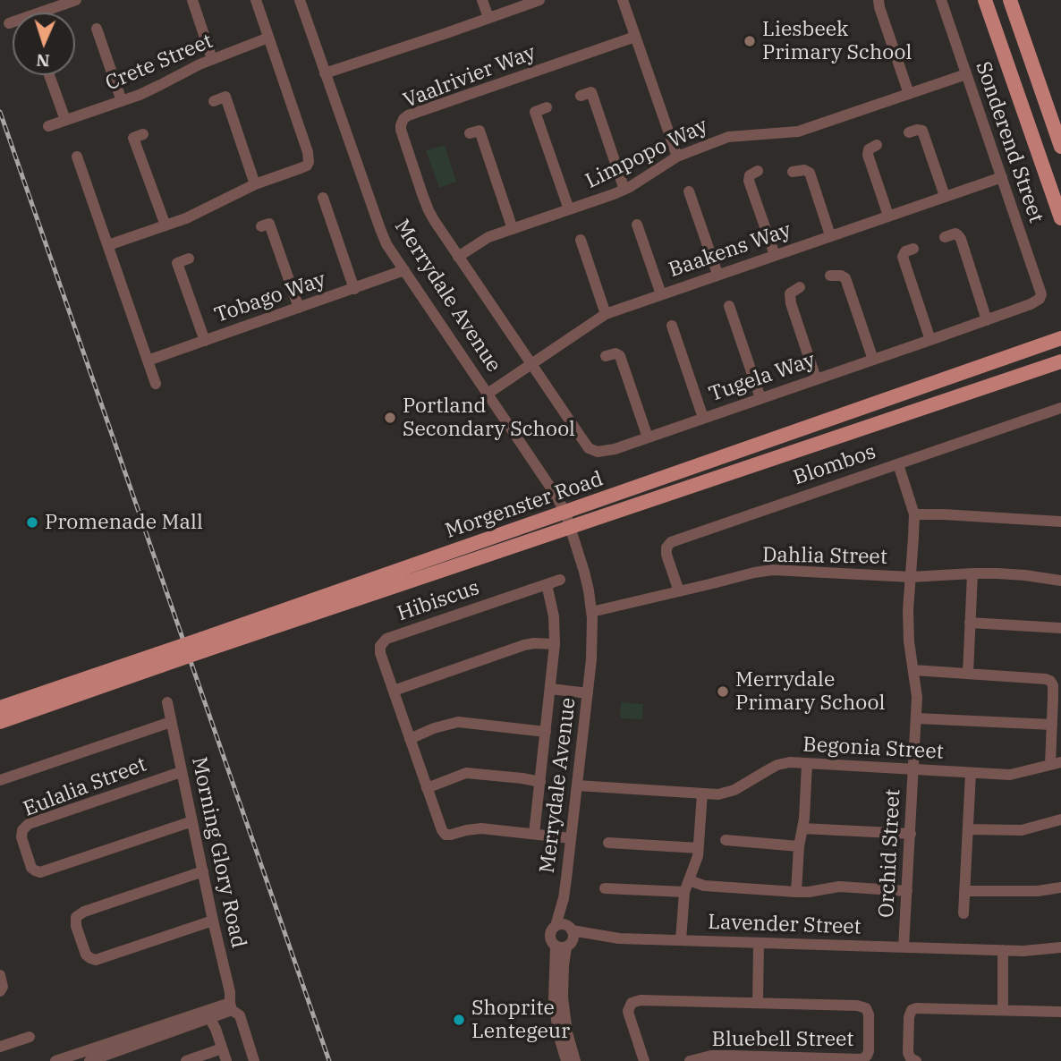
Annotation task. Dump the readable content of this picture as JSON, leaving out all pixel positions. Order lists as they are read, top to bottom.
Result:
{
  "streets": {
    "main road": ["Morgenster Road"],
    "street": [
      "Crete Street",
      "Vaalrivier Way",
      "Sonderend Street",
      "Limpopo Way",
      "Baakens Way",
      "Merrydale Avenue",
      "Tobago Way",
      "Tugela Way",
      "Blombos",
      "Dahlia Street",
      "Hibiscus",
      "Begonia Street",
      "Eulalia Street",
      "Morning Glory Road",
      "Orchid Street",
      "Lavender Street",
      "Bluebell Street"
    ]
  },
  "crossings": [
    ["Vaalrivier Way", "Limpopo Way"],
    ["Vaalrivier Way", "Baakens Way"],
    ["Vaalrivier Way", "Tugela Way"],
    ["Sonderend Street", "Limpopo Way"],
    ["Sonderend Street", "Baakens Way"],
    ["Sonderend Street", "Tugela Way"],
    ["Baakens Way", "Merrydale Avenue"],
    ["Baakens Way", "Tugela Way"],
    ["Merrydale Avenue", "Tobago Way"],
    ["Merrydale Avenue", "Morgenster Road"],
    ["Merrydale Avenue", "Dahlia Street"],
    ["Merrydale Avenue", "Hibiscus"],
    ["Merrydale Avenue", "Begonia Street"],
    ["Merrydale Avenue", "Lavender Street"],
    ["Blombos", "Dahlia Street"],
    ["Blombos", "Orchid Street"],
    ["Dahlia Street", "Orchid Street"],
    ["Begonia Street", "Orchid Street"],
    ["Eulalia Street", "Morning Glory Road"],
    ["Orchid Street", "Lavender Street"],
    ["Lavender Street", "Bluebell Street"]
  ],
  "places": [
    "Liesbeek Primary School",
    "Portland Secondary School",
    "Promenade Mall",
    "Merrydale Primary School",
    "Shoprite Lentegeur"
  ],
  "north": "bottom"
}
